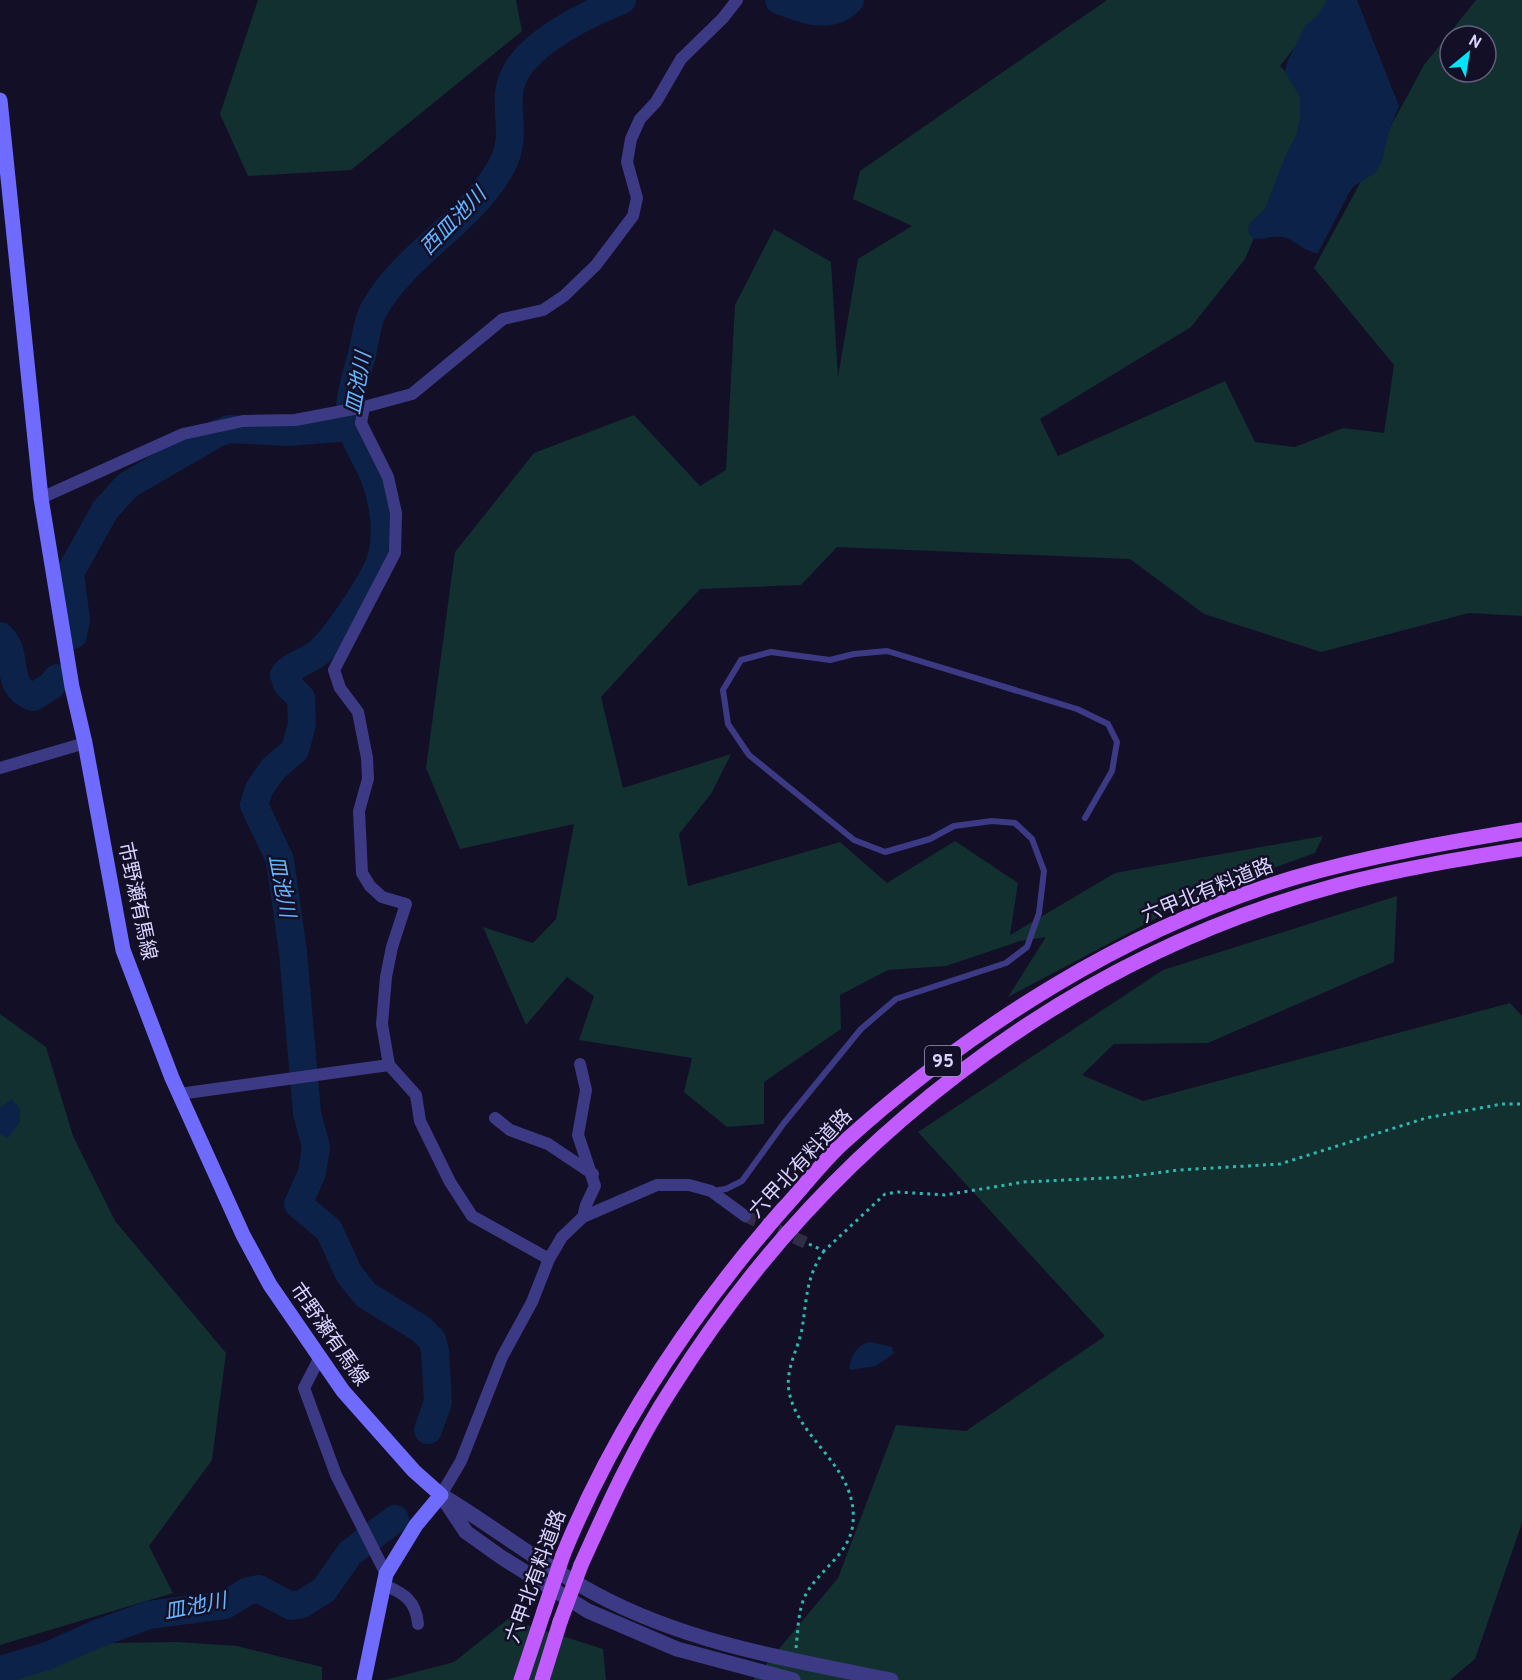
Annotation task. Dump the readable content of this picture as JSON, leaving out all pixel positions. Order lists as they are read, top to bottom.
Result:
{
  "streets": {
    "main road": ["六甲北有料道路", "市野瀬有馬線", "95"]
  },
  "water": ["西皿池川", "皿池川"],
  "north": "top right"
}
